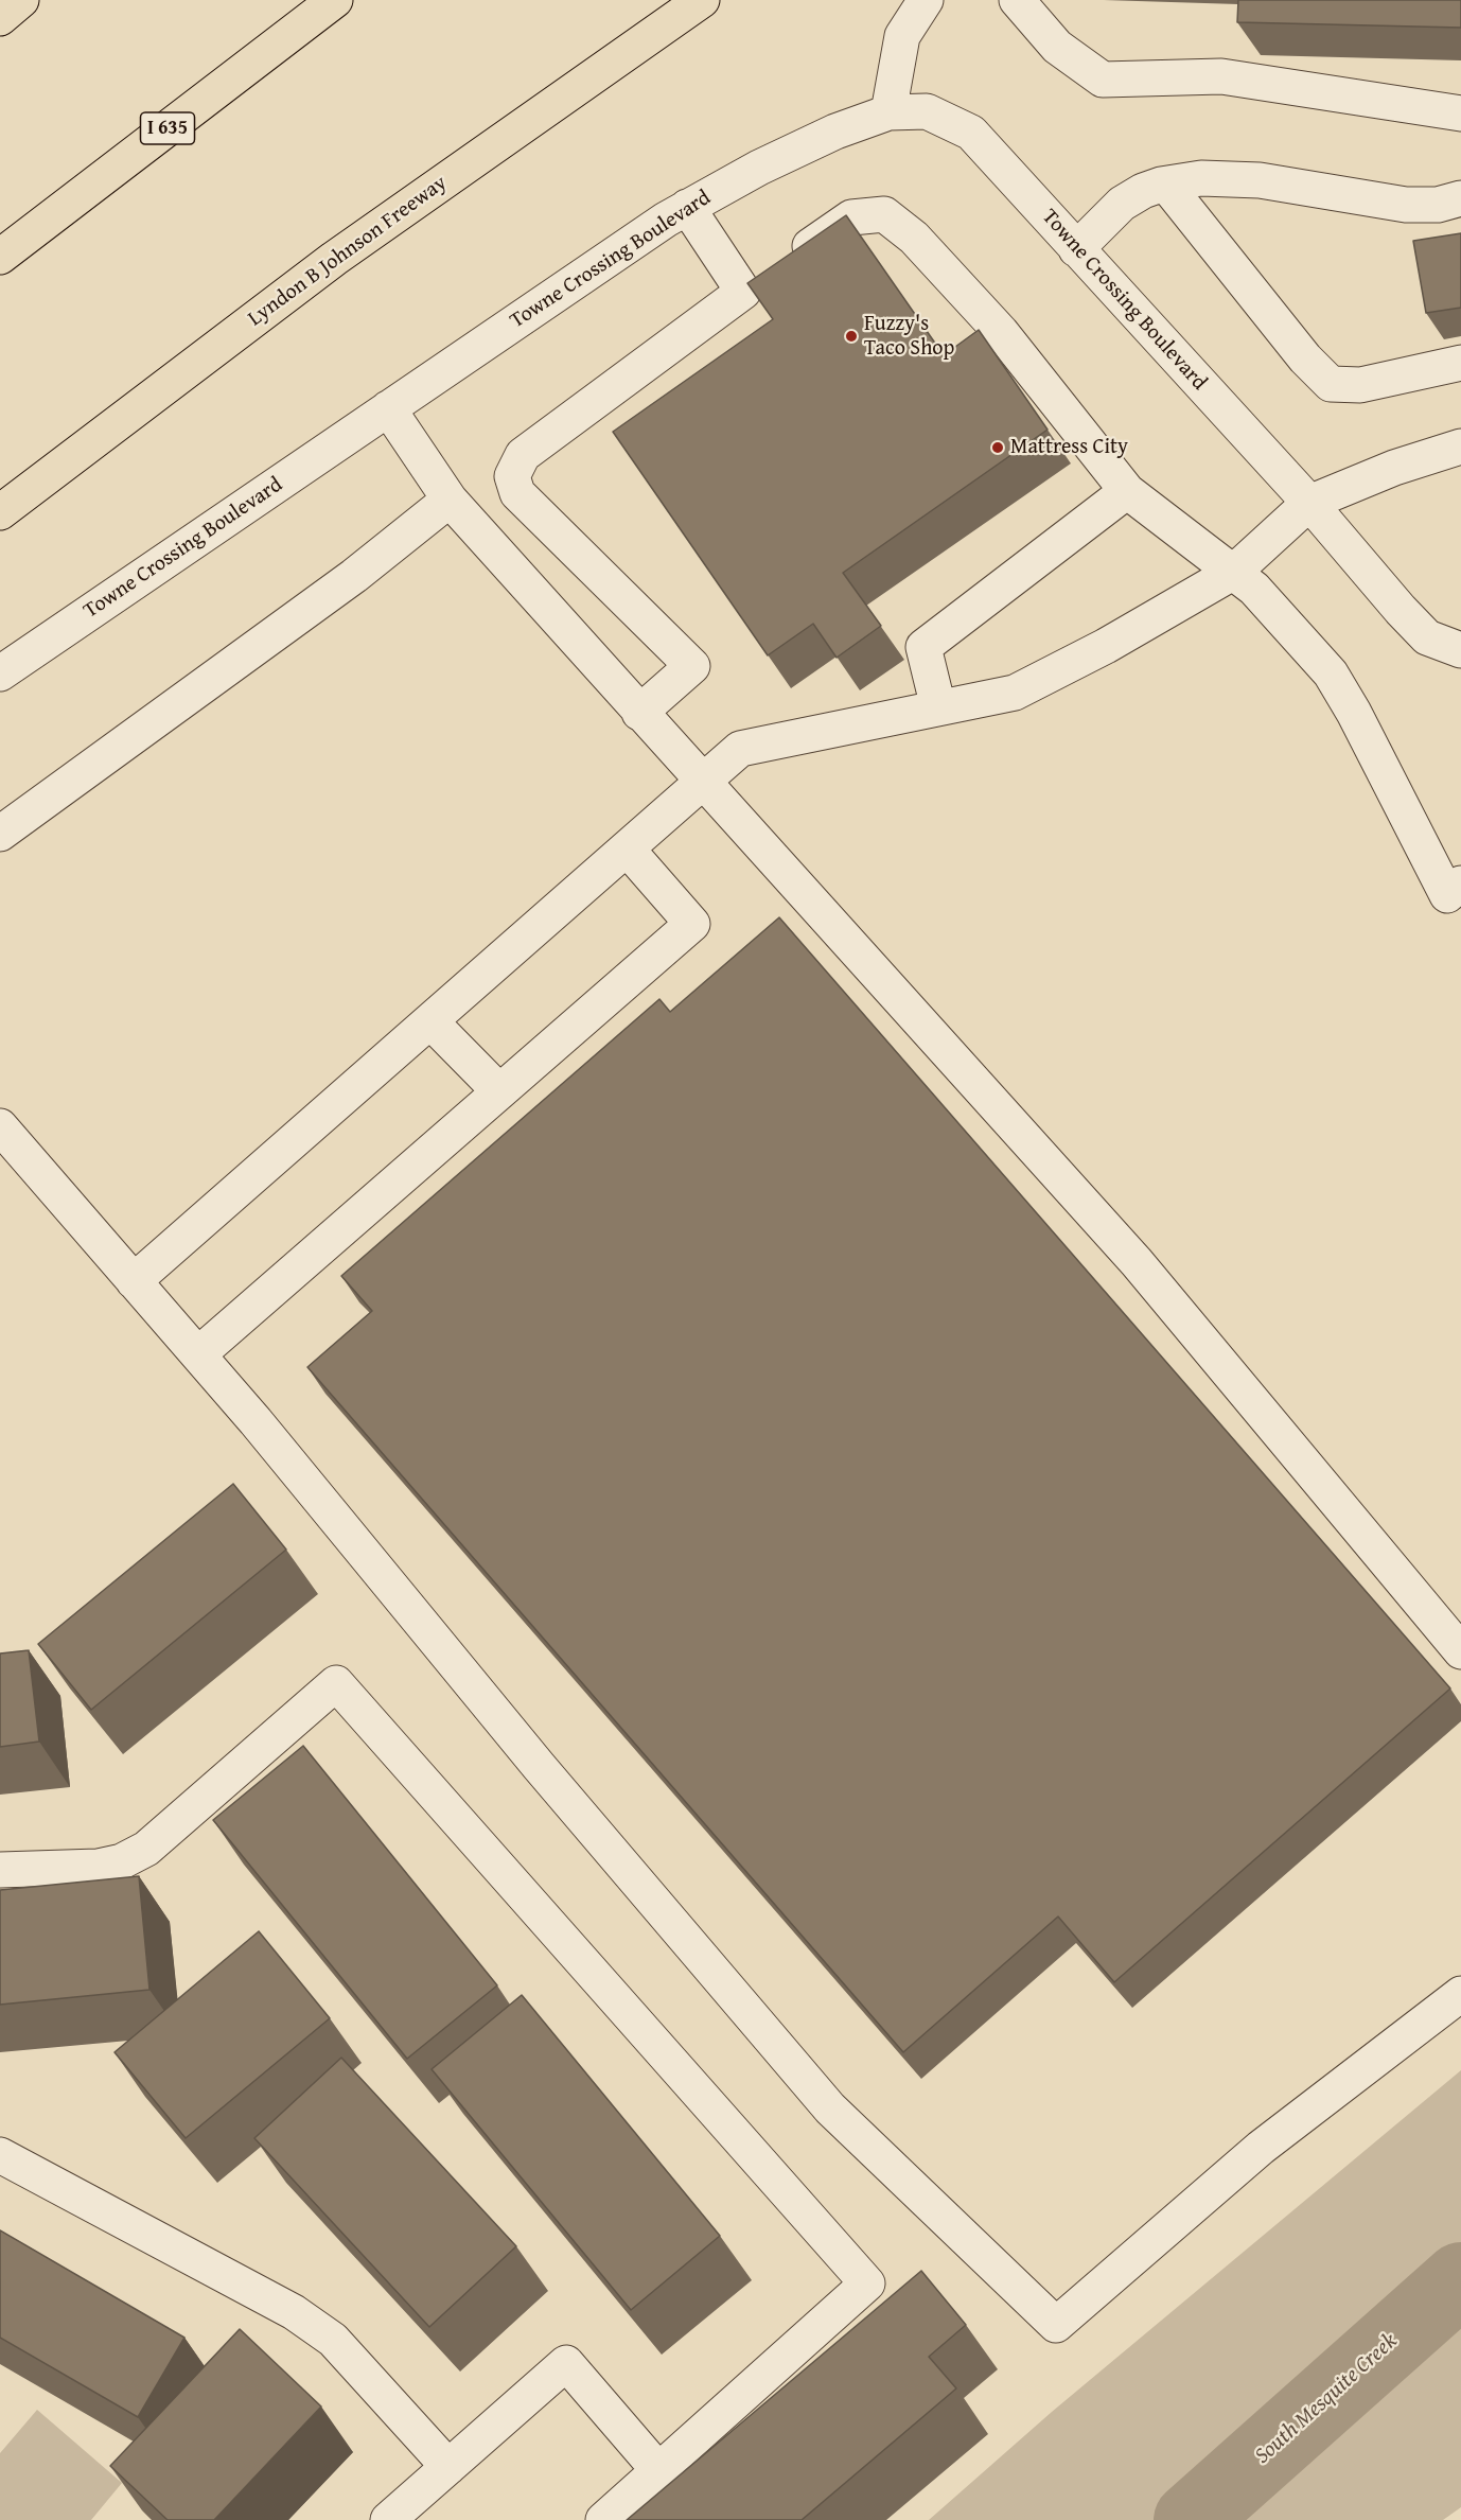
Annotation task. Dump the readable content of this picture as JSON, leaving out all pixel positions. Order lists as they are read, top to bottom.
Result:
{
  "streets": {
    "main road": ["I 635", "Lyndon B Johnson Freeway"],
    "street": ["Towne Crossing Boulevard"]
  },
  "water": ["South Mesquite Creek"],
  "places": ["Fuzzy's Taco Shop", "Mattress City"]
}
